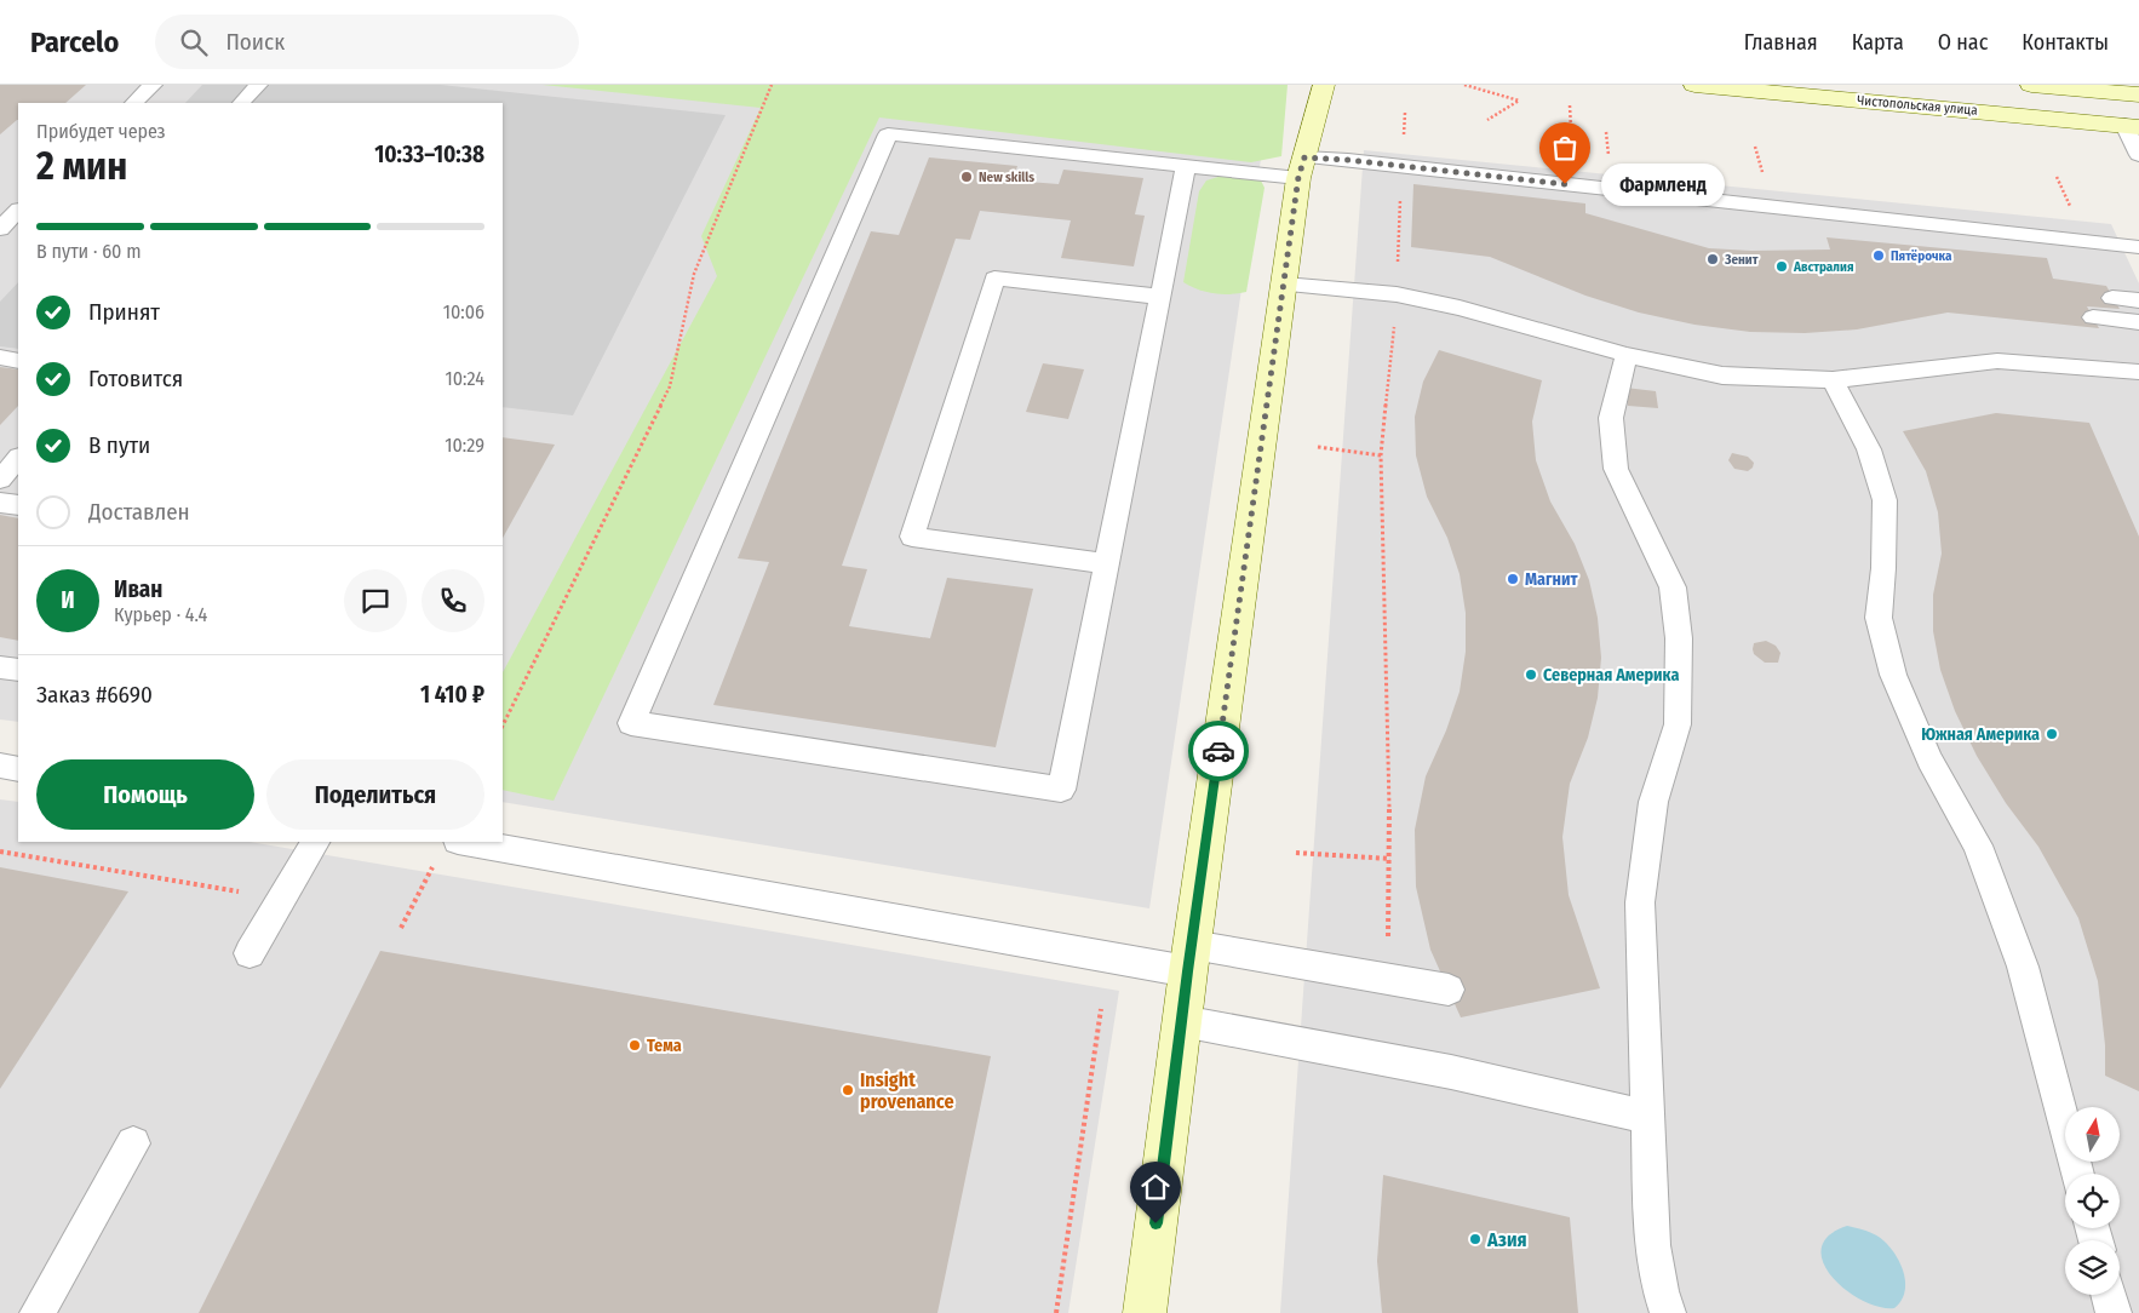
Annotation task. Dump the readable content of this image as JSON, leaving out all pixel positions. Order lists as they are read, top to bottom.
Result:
{
  "streets": {
    "street": ["Чистопольская улица"]
  },
  "places": [
    "New skills",
    "Фармленд",
    "Пятёрочка",
    "Зенит",
    "Австралия",
    "Магнит",
    "Северная Америка",
    "Южная Америка",
    "Тема",
    "Insight provenance",
    "Азия"
  ],
  "north": "top",
  "page": {
    "header": "Parcelo",
    "search": "Поиск",
    "nav": [
      "Главная",
      "Карта",
      "О нас",
      "Контакты"
    ],
    "heading": ["2 мин", "Прибудет через", "10:33–10:38"],
    "panel": [
      "Иван",
      "Курьер · 4.4",
      "Заказ #6690",
      "1 410 ₽"
    ],
    "bubble": "Фармленд",
    "bar": "В пути · 60 m",
    "list": [
      ["Принят", "10:06"],
      ["Готовится", "10:24"],
      ["В пути", "10:29"],
      "Доставлен"
    ],
    "round": "И",
    "buttons": ["Помощь", "Поделиться"]
  }
}
